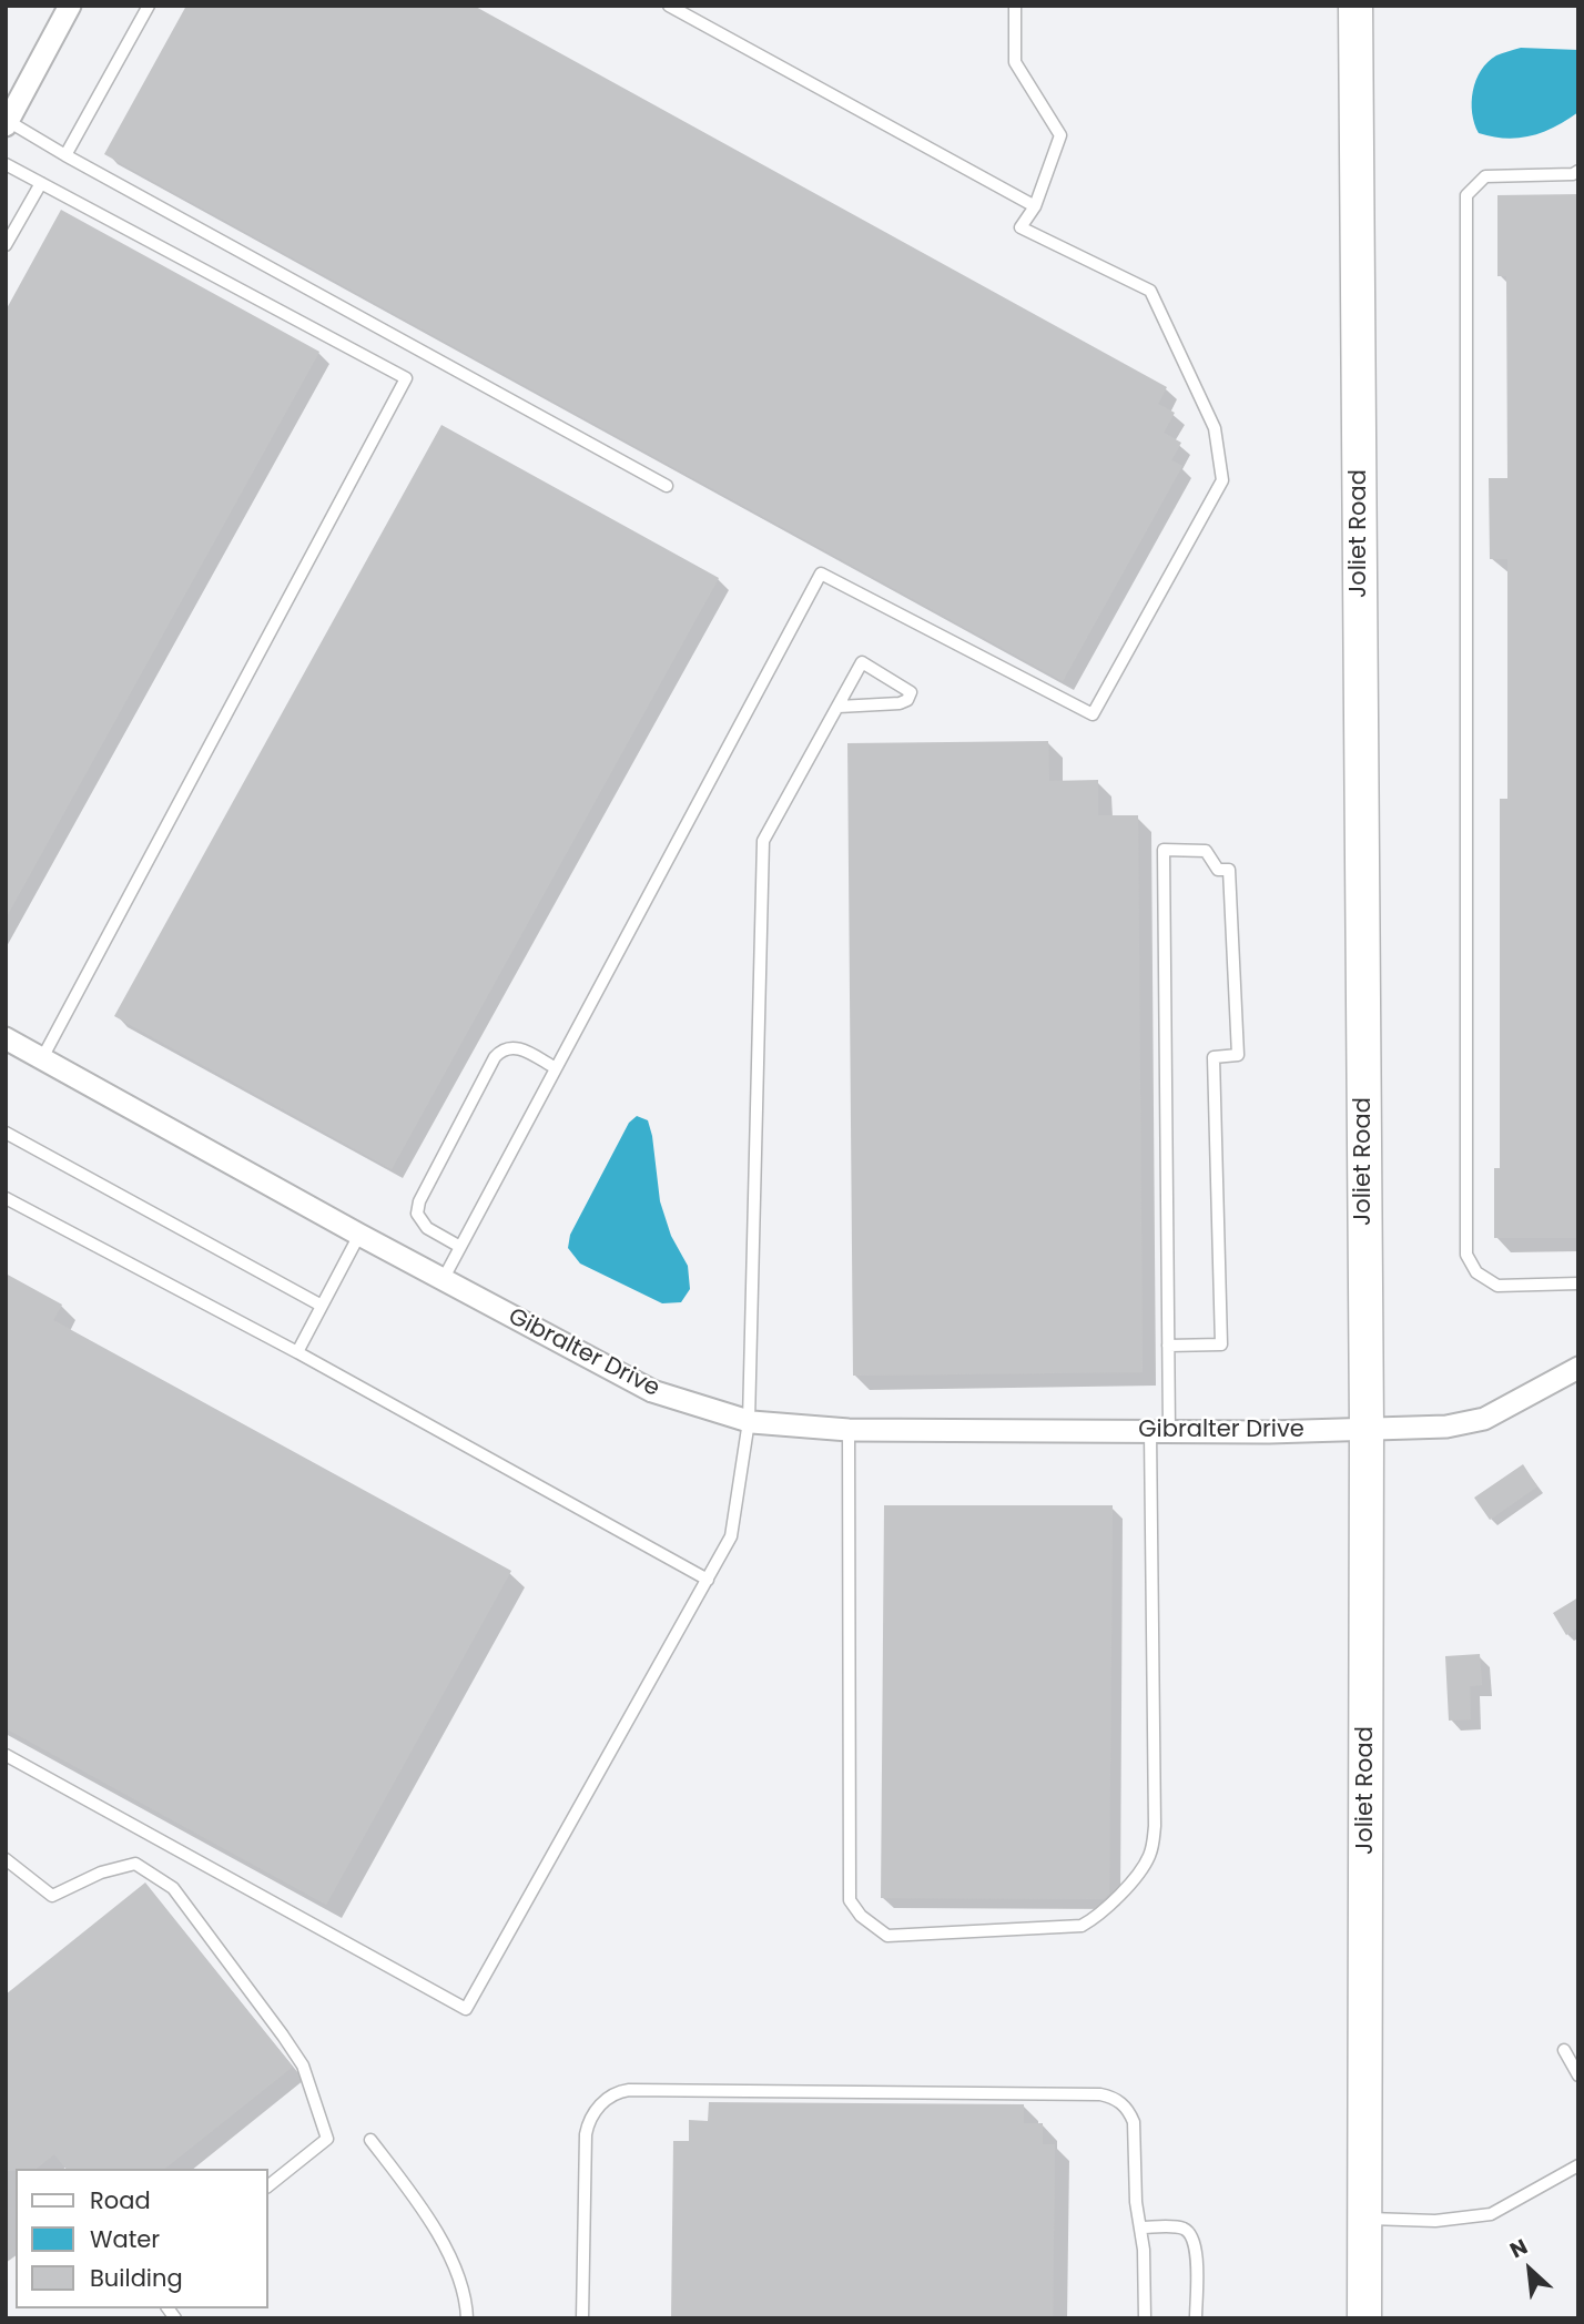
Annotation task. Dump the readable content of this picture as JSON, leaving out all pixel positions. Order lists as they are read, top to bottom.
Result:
{
  "streets": {
    "main road": ["Joliet Road"],
    "street": ["Gibralter Drive"]
  },
  "crossings": [
    ["Joliet Road", "Gibralter Drive"]
  ],
  "legend": ["Road", "Water", "Building"],
  "north": "top left"
}
